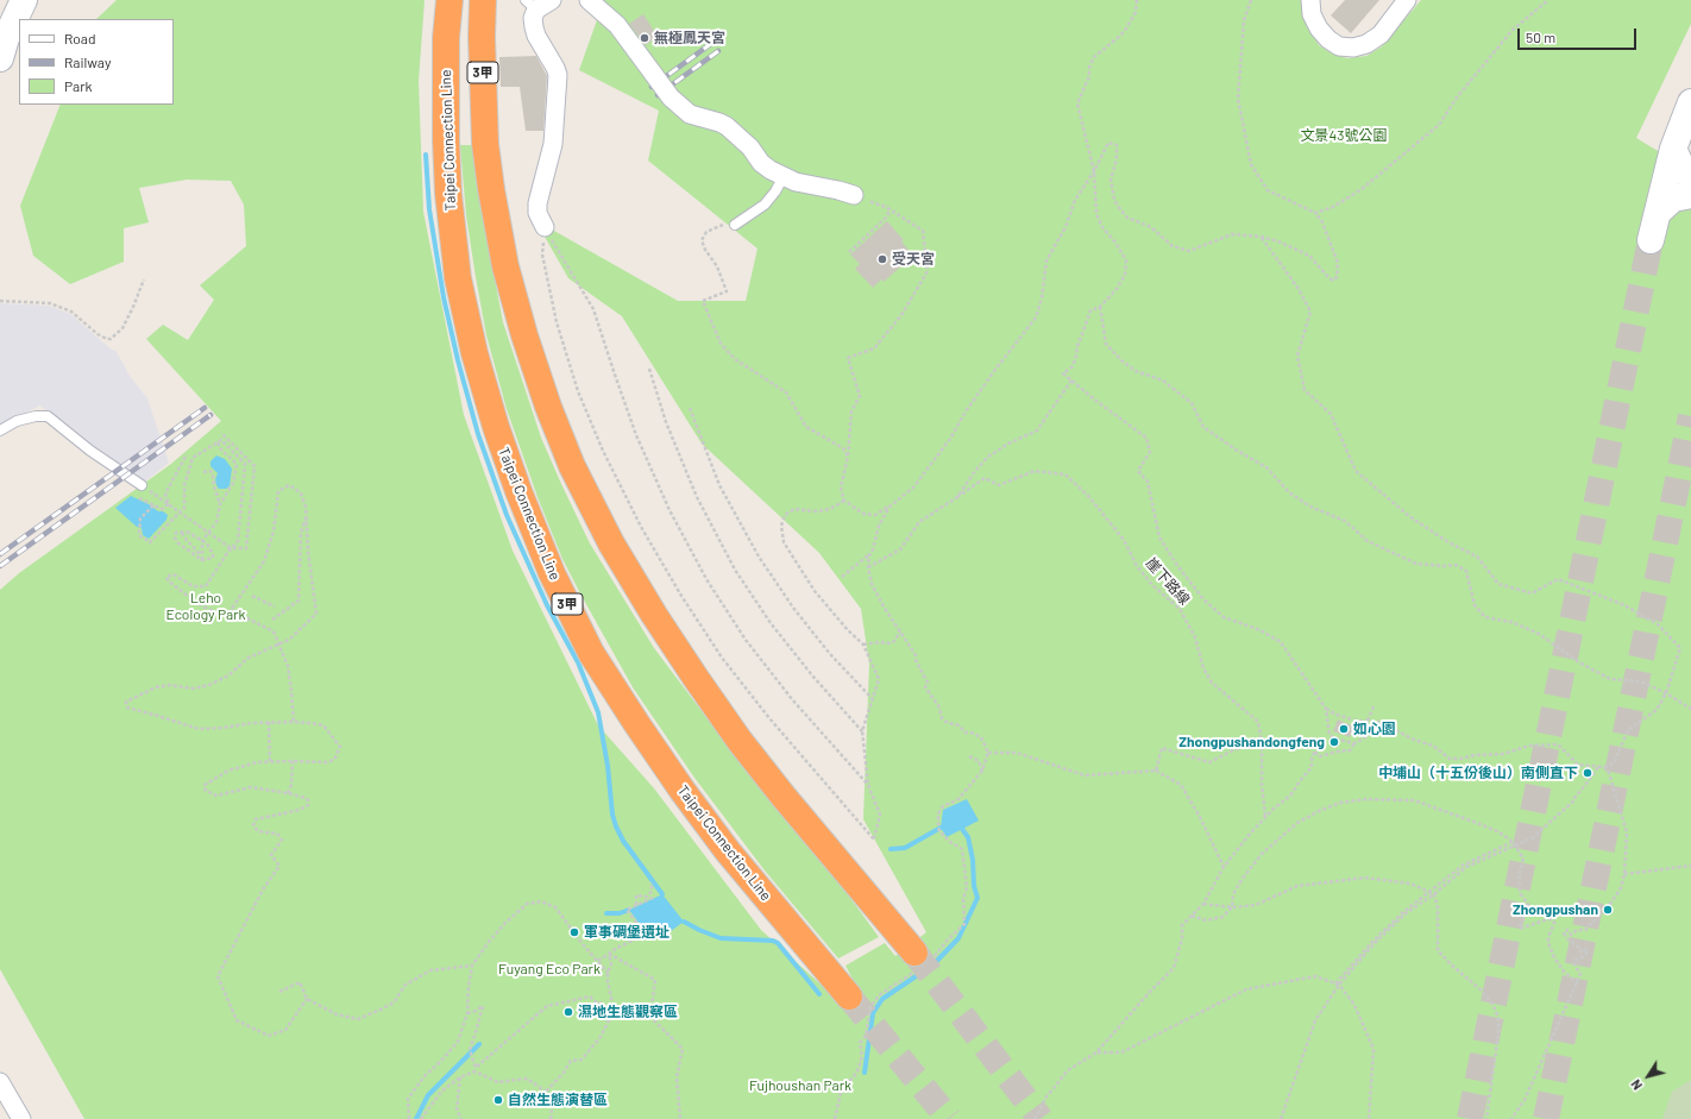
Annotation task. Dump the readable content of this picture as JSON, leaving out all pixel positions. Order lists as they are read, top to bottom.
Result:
{
  "streets": {
    "highway": ["3甲", "Taipei Connection Line"],
    "path": ["崖下路線"]
  },
  "parks": [
    "文景43號公園",
    "Leho Ecology Park",
    "Fuyang Eco Park",
    "Fujhoushan Park"
  ],
  "places": [
    "無極鳳天宮",
    "受天宮",
    "如心園",
    "Zhongpushandongfeng",
    "中埔山（十五份後山）南側直下",
    "Zhongpushan",
    "軍事碉堡遺址",
    "濕地生態觀察區",
    "自然生態演替區"
  ],
  "legend": ["Road", "Railway", "Park"],
  "scale_bar": "50 m",
  "north": "bottom left"
}
